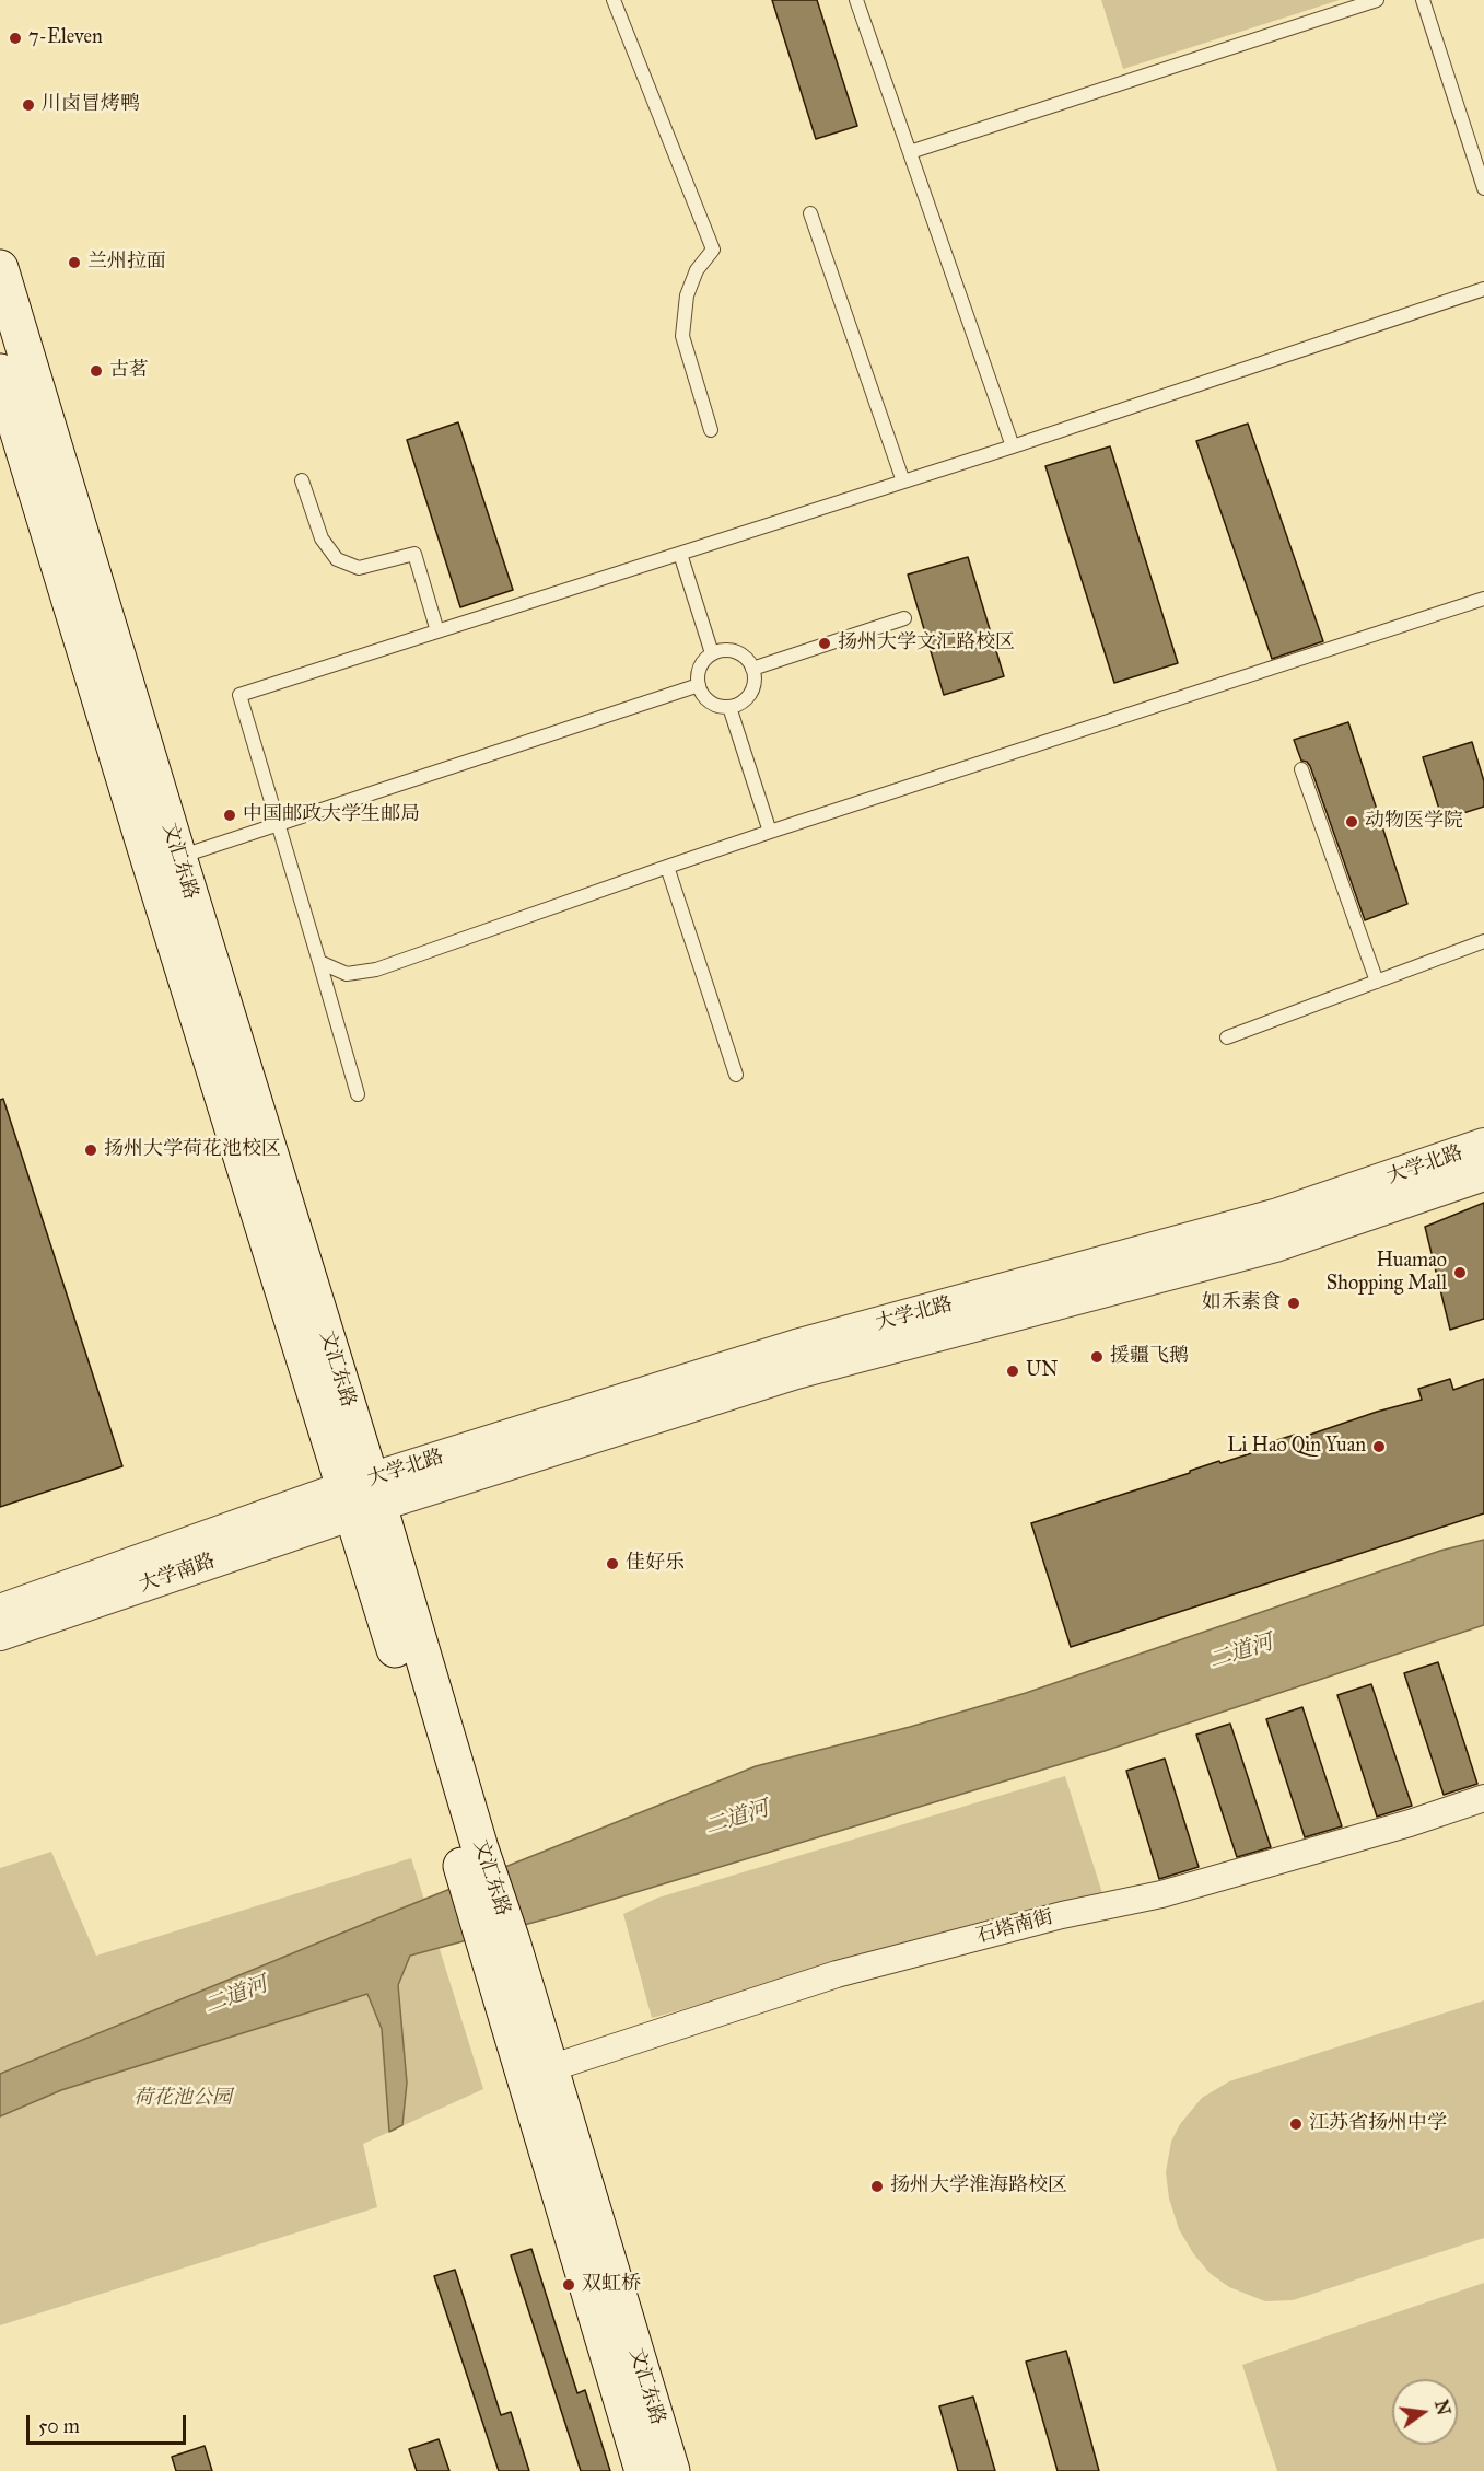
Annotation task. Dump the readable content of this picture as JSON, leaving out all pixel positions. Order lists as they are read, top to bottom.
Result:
{
  "streets": {
    "main road": ["文汇东路"],
    "street": ["大学北路", "大学南路", "石塔南街"]
  },
  "crossings": [
    ["文汇东路", "大学北路"],
    ["文汇东路", "大学南路"],
    ["文汇东路", "石塔南街"],
    ["大学北路", "大学南路"]
  ],
  "water": ["二道河"],
  "parks": ["荷花池公园"],
  "places": [
    "7-Eleven",
    "川卤冒烤鸭",
    "兰州拉面",
    "古茗",
    "扬州大学文汇路校区",
    "中国邮政大学生邮局",
    "动物医学院",
    "扬州大学荷花池校区",
    "Huamao Shopping Mall",
    "如禾素食",
    "援疆飞鹅",
    "UN",
    "Li Hao Qin Yuan",
    "佳好乐",
    "江苏省扬州中学",
    "扬州大学淮海路校区",
    "双虹桥"
  ],
  "scale_bar": "50 m",
  "north": "right"
}
